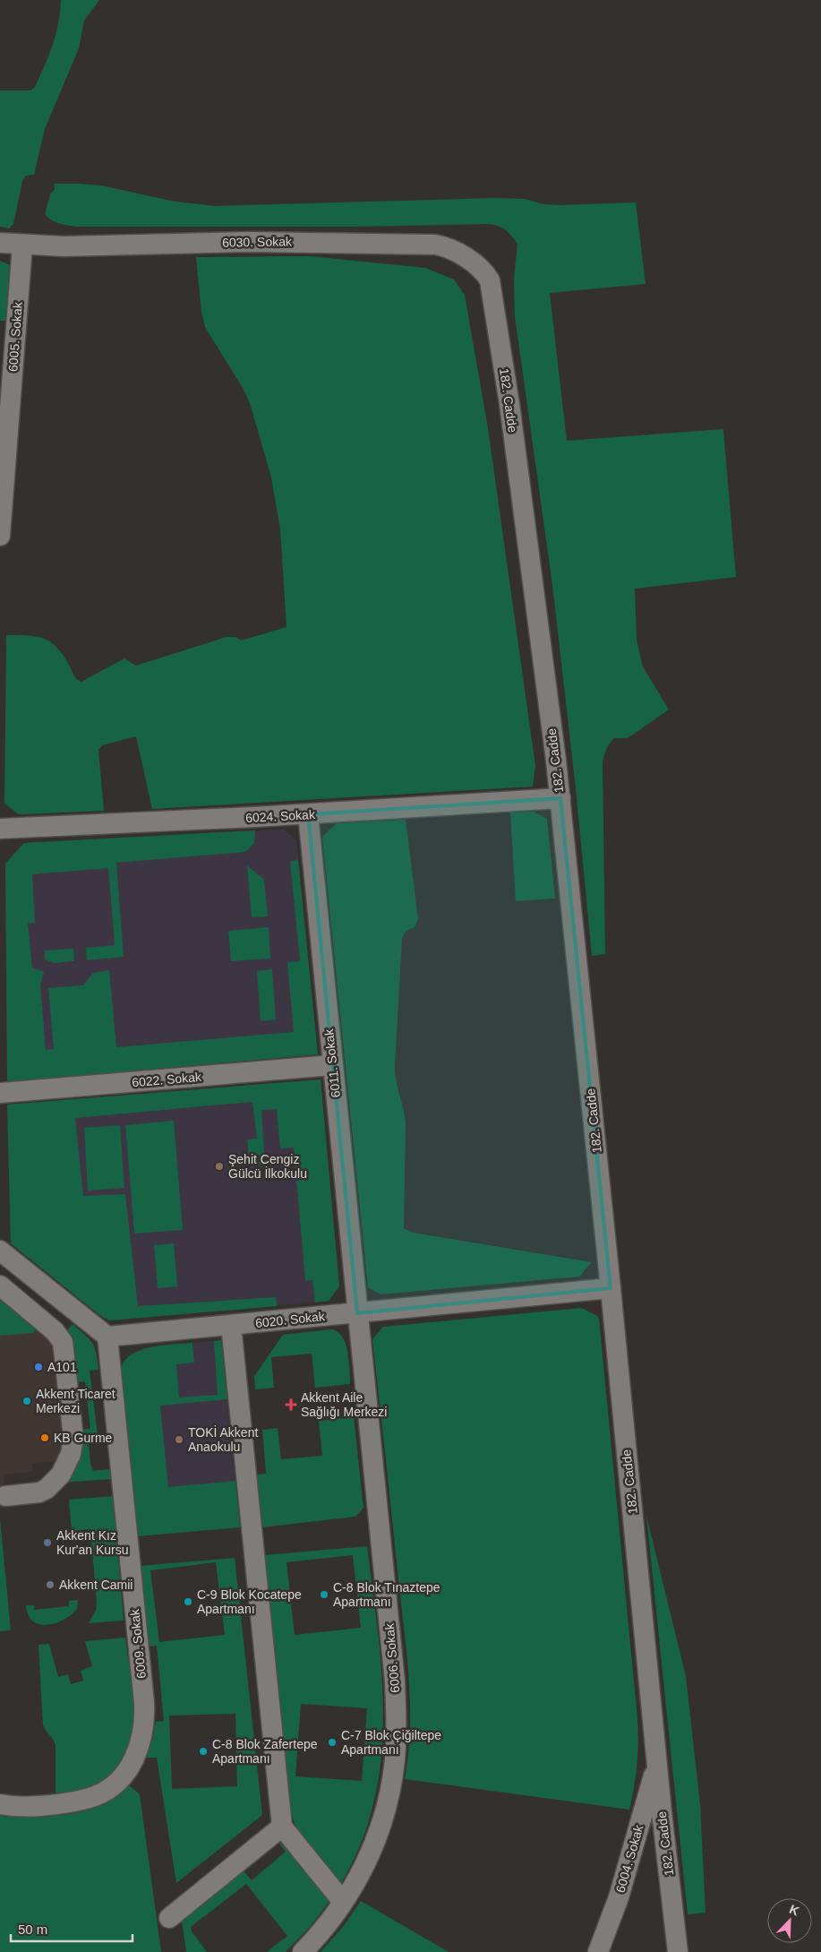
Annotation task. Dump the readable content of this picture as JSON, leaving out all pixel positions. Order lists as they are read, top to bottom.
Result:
{
  "streets": {
    "street": [
      "6030. Sokak",
      "6005. Sokak",
      "182. Cadde",
      "6024. Sokak",
      "6011. Sokak",
      "6022. Sokak",
      "6020. Sokak",
      "6009. Sokak",
      "6006. Sokak",
      "6004. Sokak"
    ]
  },
  "crossings": [
    ["6030. Sokak", "6005. Sokak"],
    ["6030. Sokak", "182. Cadde"],
    ["182. Cadde", "6024. Sokak"],
    ["182. Cadde", "6020. Sokak"],
    ["182. Cadde", "6004. Sokak"],
    ["6024. Sokak", "6011. Sokak"],
    ["6011. Sokak", "6022. Sokak"],
    ["6011. Sokak", "6020. Sokak"],
    ["6011. Sokak", "6006. Sokak"],
    ["6020. Sokak", "6009. Sokak"],
    ["6020. Sokak", "6006. Sokak"]
  ],
  "places": {
    "other": [
      "Şehit Cengiz Gülcü İlkokulu",
      "A101",
      "Akkent Ticaret Merkezi",
      "KB Gurme",
      "TOKİ Akkent Anaokulu",
      "Akkent Kız Kur'an Kursu",
      "Akkent Camii",
      "C-8 Blok Tınaztepe Apartmanı",
      "C-9 Blok Kocatepe Apartmanı",
      "C-7 Blok Çiğiltepe Apartmanı",
      "C-8 Blok Zafertepe Apartmanı"
    ],
    "health": ["Akkent Aile Sağlığı Merkezi"]
  },
  "scale_bar": "50 m",
  "north": "top right"
}
